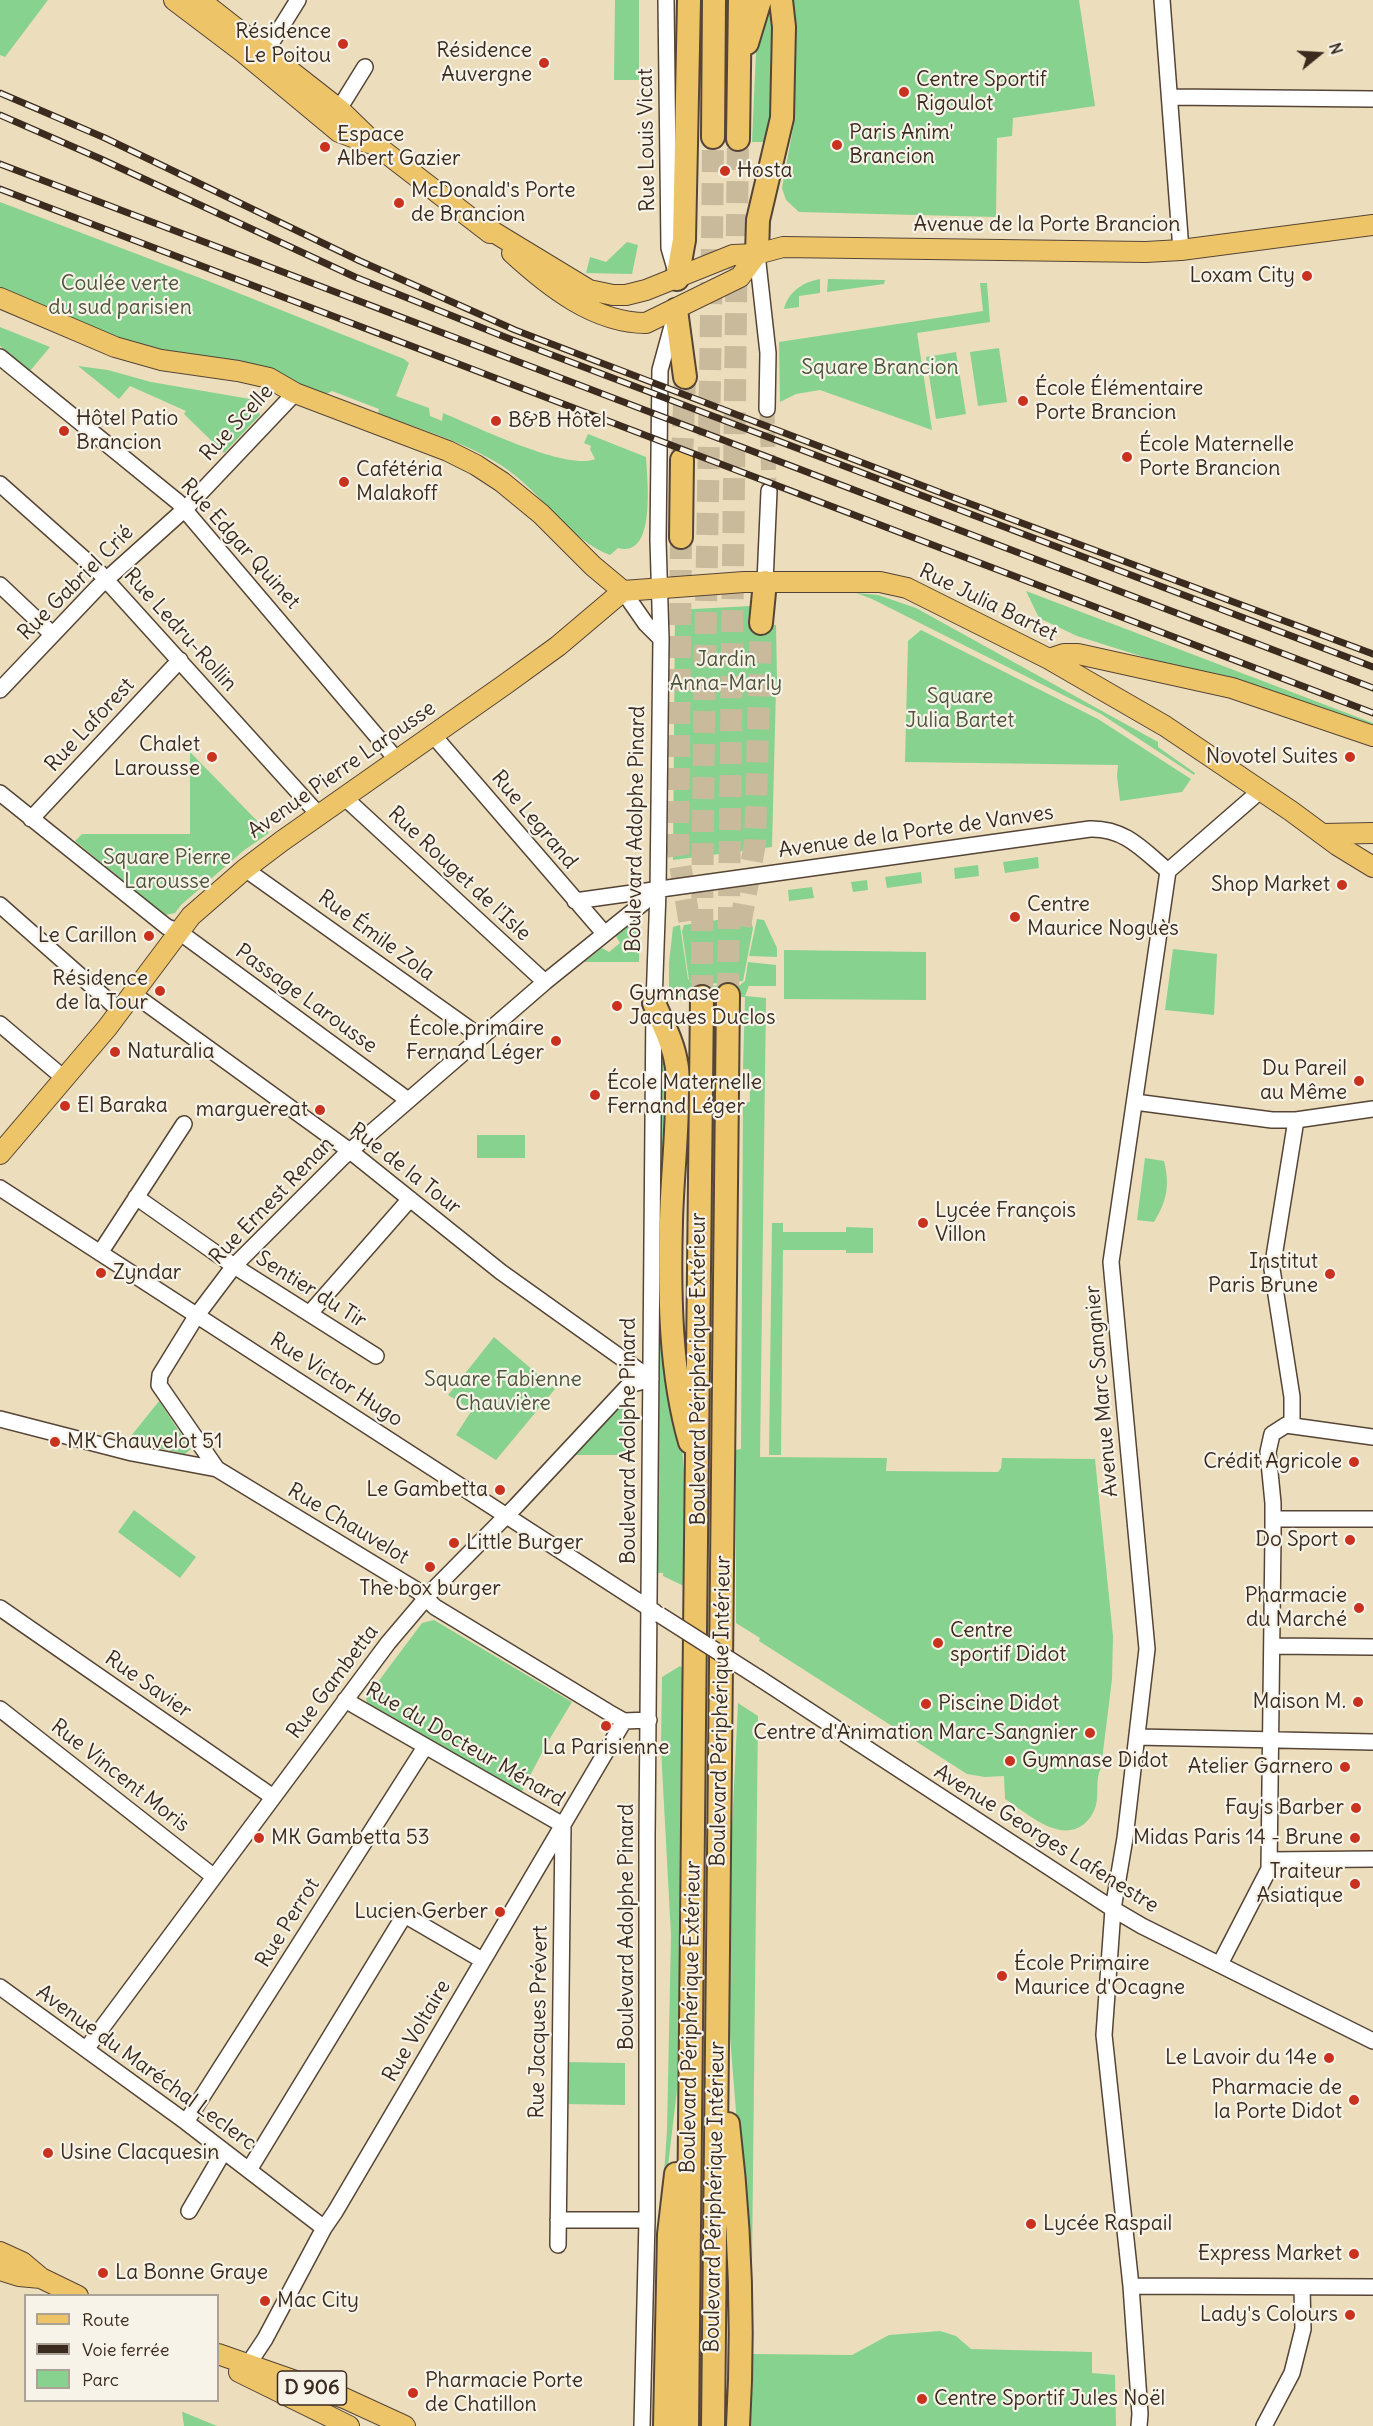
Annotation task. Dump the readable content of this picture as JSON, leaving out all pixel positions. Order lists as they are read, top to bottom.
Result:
{
  "streets": {
    "highway": ["Boulevard Périphérique Extérieur", "Boulevard Périphérique Intérieur"],
    "main road": [
      "Avenue de la Porte Brancion",
      "Rue Julia Bartet",
      "Avenue Pierre Larousse",
      "D 906"
    ],
    "street": [
      "Rue Louis Vicat",
      "Rue Scelle",
      "Rue Edgar Quinet",
      "Rue Gabriel Crié",
      "Rue Ledru-Rollin",
      "Rue Laforest",
      "Rue Legrand",
      "Boulevard Adolphe Pinard",
      "Avenue de la Porte de Vanves",
      "Rue Rouget de l'Isle",
      "Rue Émile Zola",
      "Passage Larousse",
      "Rue de la Tour",
      "Rue Ernest Renan",
      "Sentier du Tir",
      "Rue Victor Hugo",
      "Avenue Marc Sangnier",
      "Rue Chauvelot",
      "Rue Gambetta",
      "Rue Savier",
      "Rue du Docteur Ménard",
      "Rue Vincent Moris",
      "Avenue Georges Lafenestre",
      "Rue Perrot",
      "Rue Jacques Prévert",
      "Rue Voltaire",
      "Avenue du Maréchal Leclerc"
    ]
  },
  "crossings": [
    ["Rue Louis Vicat", "Avenue de la Porte Brancion"],
    ["Rue Scelle", "Rue Edgar Quinet"],
    ["Rue Scelle", "Rue Gabriel Crié"],
    ["Rue Edgar Quinet", "Rue Gabriel Crié"],
    ["Rue Edgar Quinet", "Avenue Pierre Larousse"],
    ["Rue Gabriel Crié", "Rue Ledru-Rollin"],
    ["Rue Julia Bartet", "Avenue Pierre Larousse"],
    ["Rue Julia Bartet", "Boulevard Adolphe Pinard"],
    ["Rue Ledru-Rollin", "Rue Laforest"],
    ["Rue Ledru-Rollin", "Avenue Pierre Larousse"],
    ["Rue Laforest", "Passage Larousse"],
    ["Avenue Pierre Larousse", "Rue Legrand"],
    ["Avenue Pierre Larousse", "Rue Rouget de l'Isle"],
    ["Avenue Pierre Larousse", "Rue Émile Zola"],
    ["Avenue Pierre Larousse", "Passage Larousse"],
    ["Avenue Pierre Larousse", "Rue de la Tour"],
    ["Rue Legrand", "Avenue de la Porte de Vanves"],
    ["Rue Legrand", "Rue Ernest Renan"],
    ["Boulevard Adolphe Pinard", "Avenue de la Porte de Vanves"],
    ["Boulevard Adolphe Pinard", "Rue de la Tour"],
    ["Boulevard Adolphe Pinard", "Rue Ernest Renan"],
    ["Boulevard Adolphe Pinard", "Rue Victor Hugo"],
    ["Boulevard Adolphe Pinard", "Rue Gambetta"],
    ["Boulevard Adolphe Pinard", "Avenue Georges Lafenestre"],
    ["Avenue de la Porte de Vanves", "Rue Ernest Renan"],
    ["Avenue de la Porte de Vanves", "Avenue Marc Sangnier"],
    ["Rue Rouget de l'Isle", "Rue Ernest Renan"],
    ["Rue Émile Zola", "Rue Ernest Renan"],
    ["Passage Larousse", "Rue Ernest Renan"],
    ["Rue de la Tour", "Rue Ernest Renan"],
    ["Rue de la Tour", "Rue Gambetta"],
    ["Rue Ernest Renan", "Sentier du Tir"],
    ["Rue Ernest Renan", "Rue Victor Hugo"],
    ["Rue Ernest Renan", "Rue Chauvelot"],
    ["Rue Victor Hugo", "Rue Gambetta"],
    ["Rue Victor Hugo", "Avenue Georges Lafenestre"],
    ["Avenue Marc Sangnier", "Avenue Georges Lafenestre"],
    ["Rue Chauvelot", "Rue Gambetta"],
    ["Rue Chauvelot", "Rue Voltaire"],
    ["Rue Gambetta", "Rue Savier"],
    ["Rue Gambetta", "Rue du Docteur Ménard"],
    ["Rue Gambetta", "Rue Vincent Moris"],
    ["Rue Gambetta", "Avenue du Maréchal Leclerc"],
    ["Rue du Docteur Ménard", "Rue Perrot"],
    ["Rue du Docteur Ménard", "Rue Jacques Prévert"],
    ["Rue du Docteur Ménard", "Rue Voltaire"],
    ["Rue Perrot", "Avenue du Maréchal Leclerc"],
    ["Rue Jacques Prévert", "Rue Voltaire"],
    ["Rue Voltaire", "Avenue du Maréchal Leclerc"],
    ["Rue Voltaire", "D 906"]
  ],
  "parks": [
    "Coulée verte du sud parisien",
    "Square Brancion",
    "Jardin Anna-Marly",
    "Square Julia Bartet",
    "Square Pierre Larousse",
    "Square Fabienne Chauvière"
  ],
  "places": [
    "Résidence Le Poitou",
    "Résidence Auvergne",
    "Centre Sportif Rigoulot",
    "Paris Anim' Brancion",
    "Espace Albert Gazier",
    "Hosta",
    "McDonald's Porte de Brancion",
    "Loxam City",
    "École Élémentaire Porte Brancion",
    "B&B Hôtel",
    "Hôtel Patio Brancion",
    "École Maternelle Porte Brancion",
    "Cafétéria Malakoff",
    "Chalet Larousse",
    "Novotel Suites",
    "Shop Market",
    "Centre Maurice Noguès",
    "Le Carillon",
    "Résidence de la Tour",
    "Gymnase Jacques Duclos",
    "École primaire Fernand Léger",
    "Naturalia",
    "Du Pareil au Même",
    "École Maternelle Fernand Léger",
    "El Baraka",
    "marguereat",
    "Lycée François Villon",
    "Zyndar",
    "Institut Paris Brune",
    "MK Chauvelot 51",
    "Crédit Agricole",
    "Le Gambetta",
    "Do Sport",
    "Little Burger",
    "The box burger",
    "Pharmacie du Marché",
    "Centre sportif Didot",
    "Maison M.",
    "Piscine Didot",
    "La Parisienne",
    "Centre d'Animation Marc-Sangnier",
    "Gymnase Didot",
    "Atelier Garnero",
    "Fay's Barber",
    "MK Gambetta 53",
    "Midas Paris 14 - Brune",
    "Traiteur Asiatique",
    "Lucien Gerber",
    "École Primaire Maurice d'Ocagne",
    "Le Lavoir du 14e",
    "Pharmacie de la Porte Didot",
    "Usine Clacquesin",
    "Lycée Raspail",
    "Express Market",
    "La Bonne Graye",
    "Mac City",
    "Lady's Colours",
    "Pharmacie Porte de Chatillon",
    "Centre Sportif Jules Noël"
  ],
  "legend": ["Route", "Voie ferrée", "Parc"],
  "north": "right"
}
